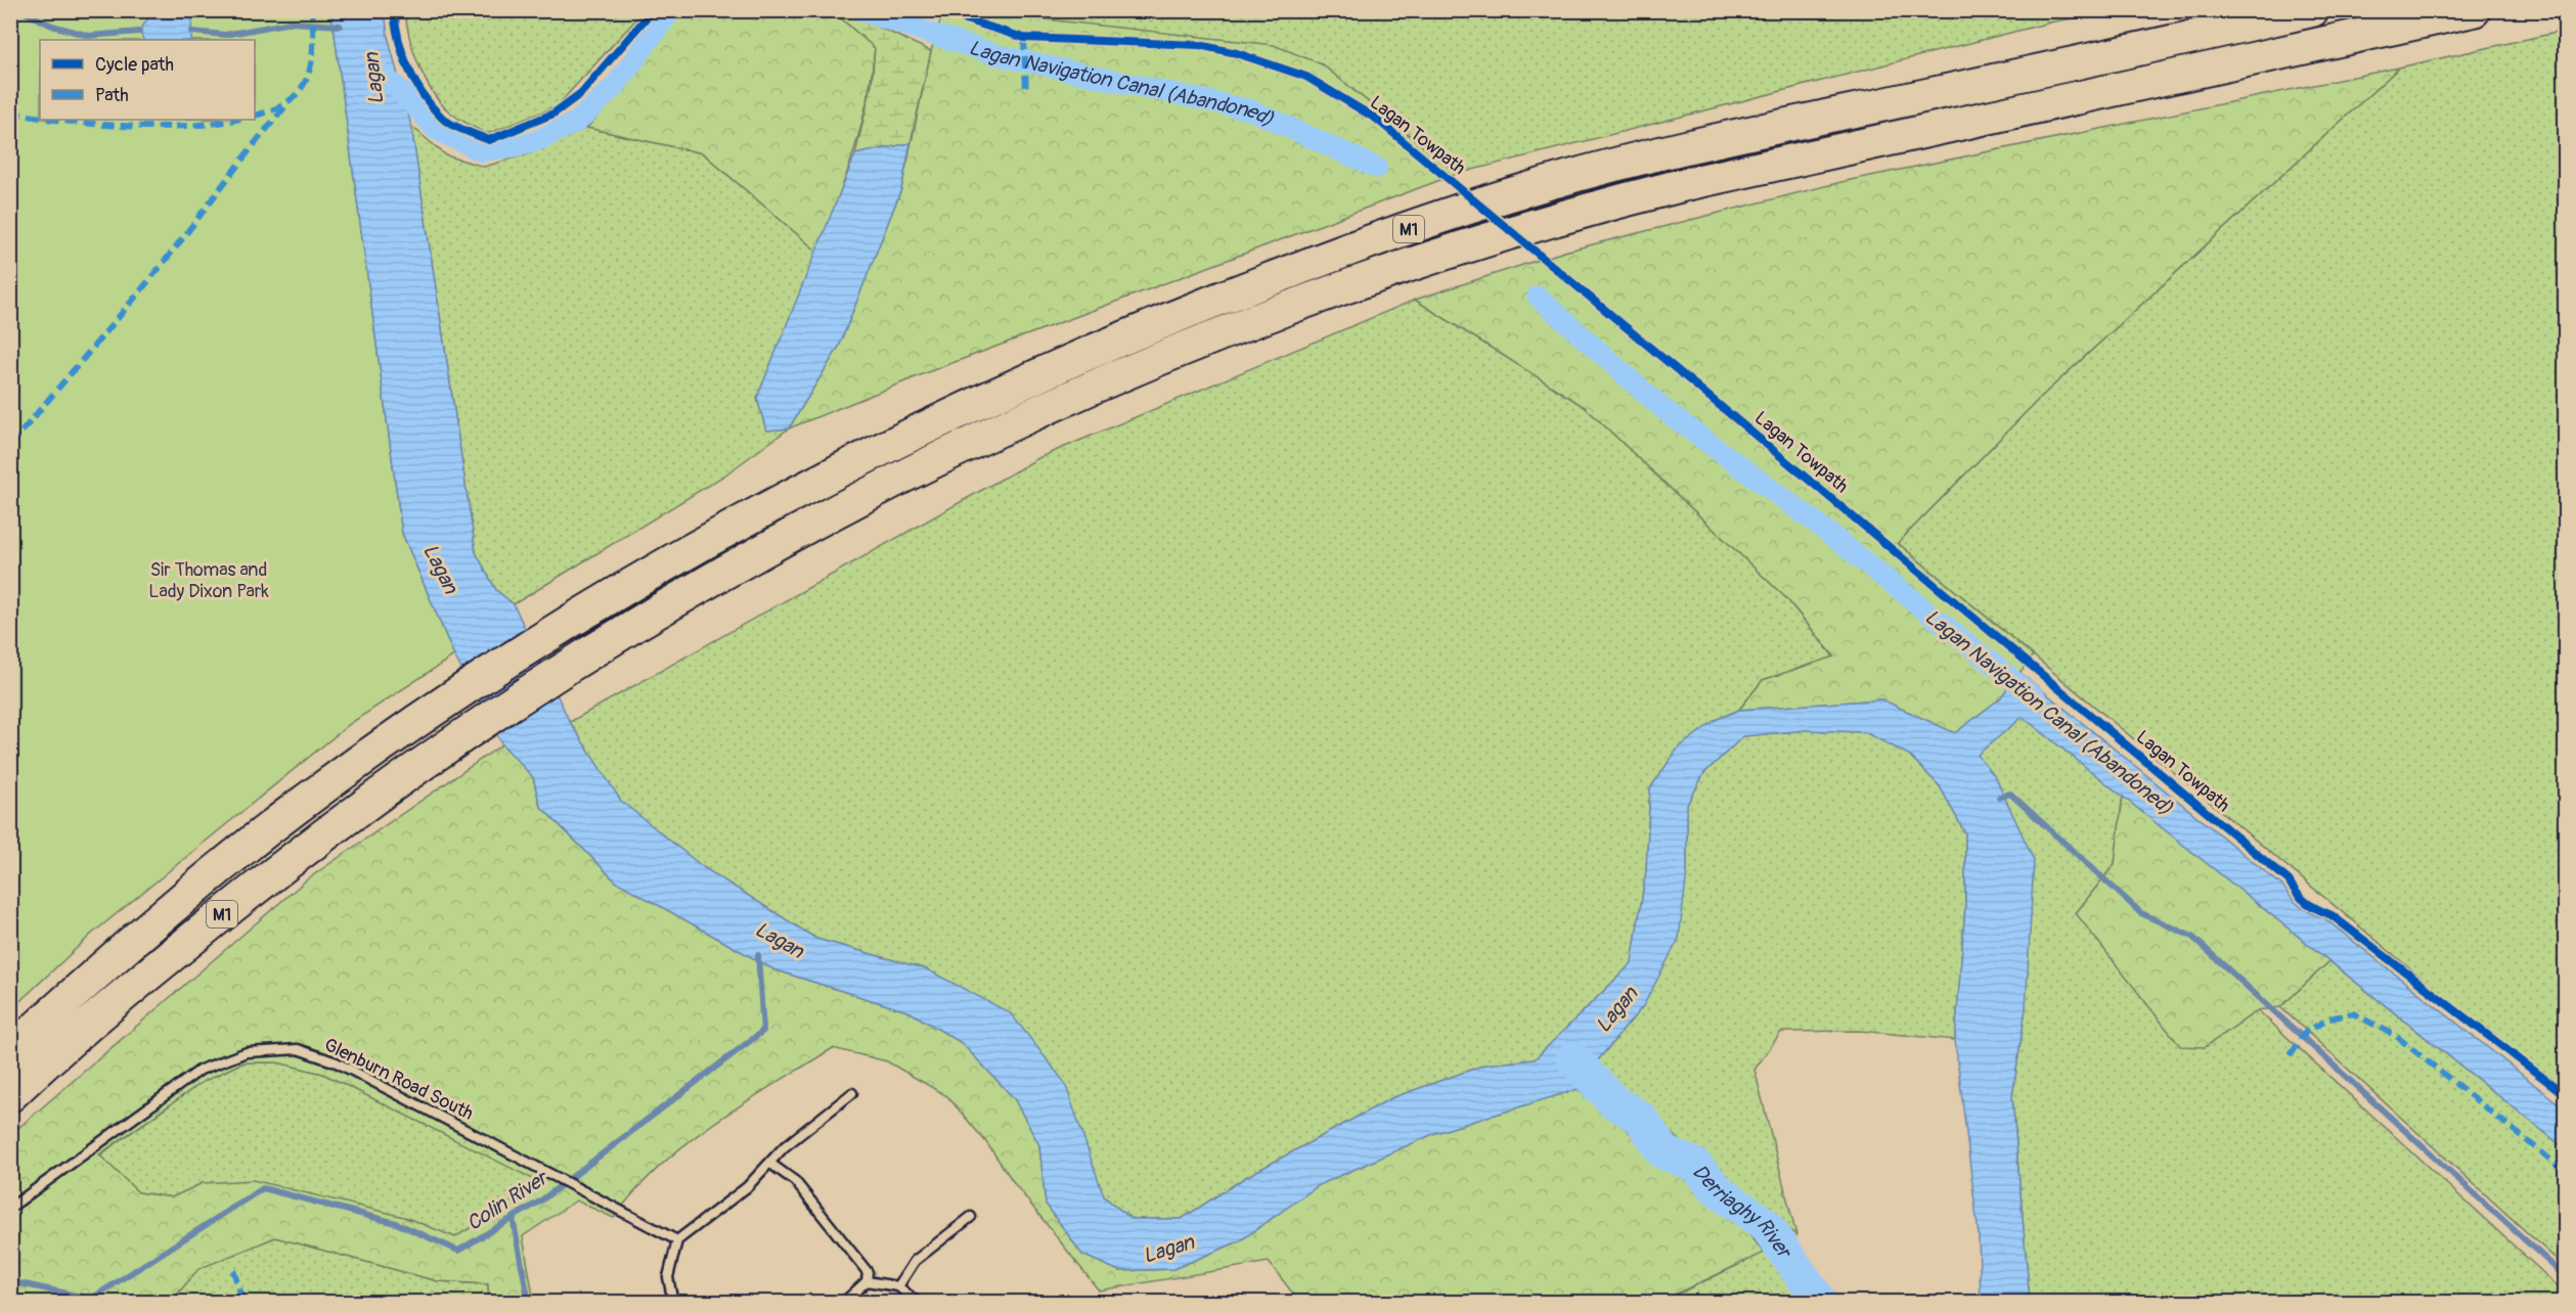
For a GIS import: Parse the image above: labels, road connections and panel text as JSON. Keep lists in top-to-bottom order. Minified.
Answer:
{"streets":{"highway":["M1"],"lane":["Glenburn Road South"],"cycle path":["Lagan Towpath"]},"water":["Lagan","Lagan Navigation Canal (Abandoned)","Colin River","Derriaghy River"],"parks":["Sir Thomas and Lady Dixon Park"],"legend":["Cycle path","Path"]}
